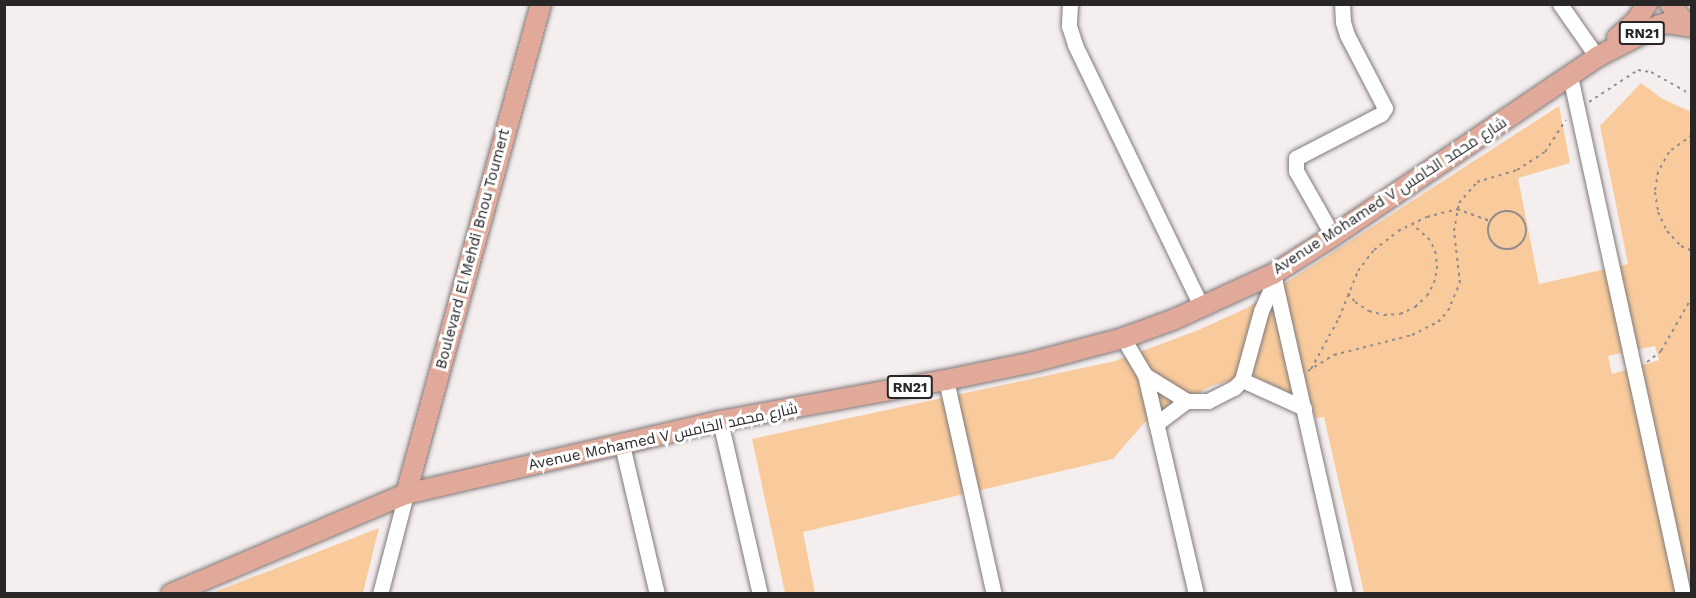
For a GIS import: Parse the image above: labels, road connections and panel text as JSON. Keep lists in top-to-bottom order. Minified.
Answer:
{"streets":{"main road":["RN21","Avenue Mohamed V شارع محمد الخامس","Boulevard El Mehdi Bnou Toumert"]},"crossings":[["RN21","Avenue Mohamed V شارع محمد الخامس"],["Avenue Mohamed V شارع محمد الخامس","Boulevard El Mehdi Bnou Toumert"]]}
